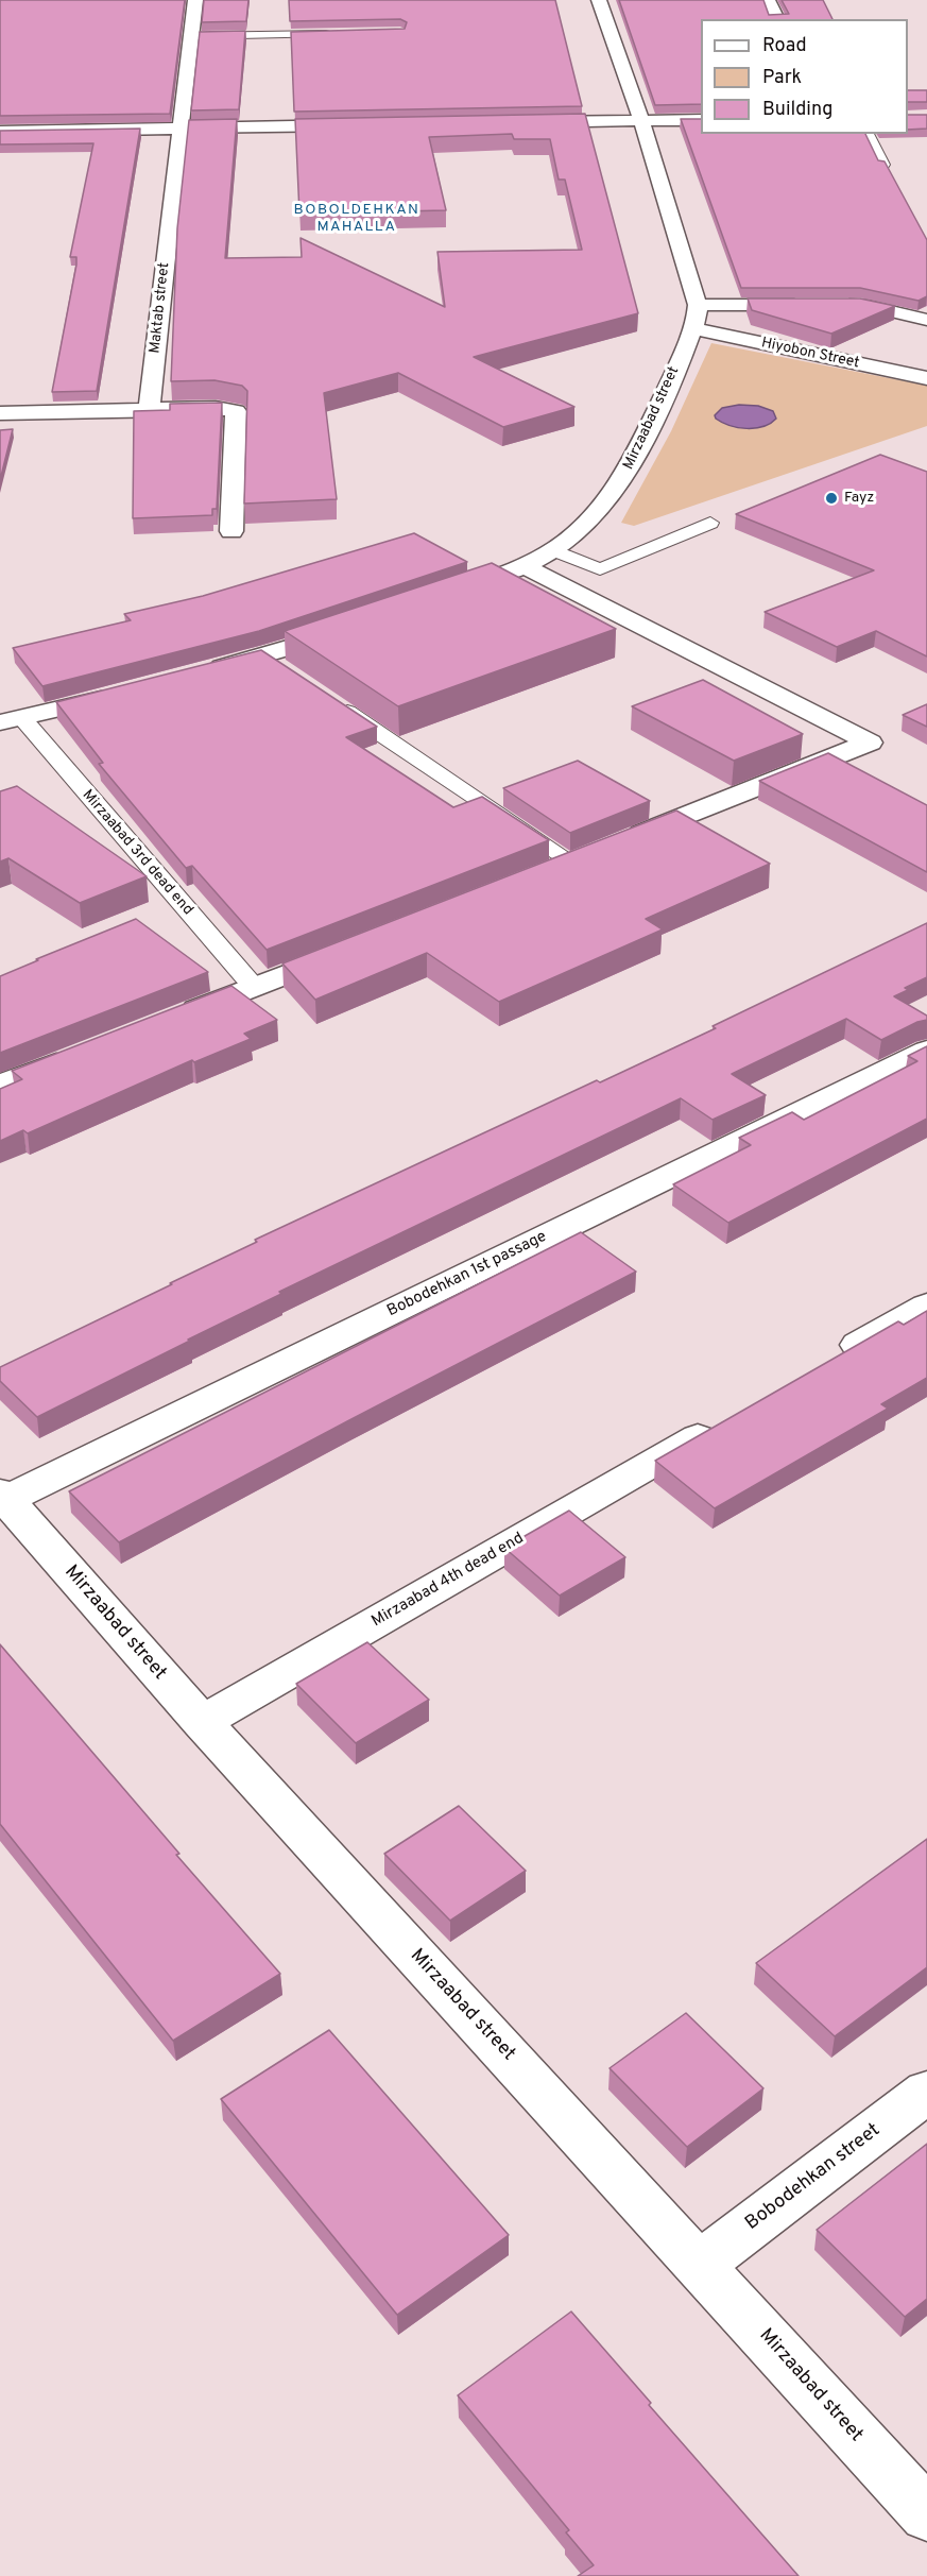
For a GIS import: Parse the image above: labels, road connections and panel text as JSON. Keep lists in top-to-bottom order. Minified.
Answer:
{"streets":{"street":["Maktab street","Hiyobon Street","Mirzaаbаd street","Bobodehkan 1st passage","Mirzaabad 4th dead end","Mirzaabad street","Bobodehkan street"],"lane":["Mirzaаbаd 3rd dead end"]},"crossings":[["Hiyobon Street","Mirzaаbаd street"],["Bobodehkan 1st passage","Mirzaabad street"],["Mirzaabad 4th dead end","Mirzaabad street"],["Mirzaabad street","Bobodehkan street"]],"districts":["BOBOLDEHKAN MAHALLA"],"places":["Fayz"],"legend":["Road","Park","Building"]}
